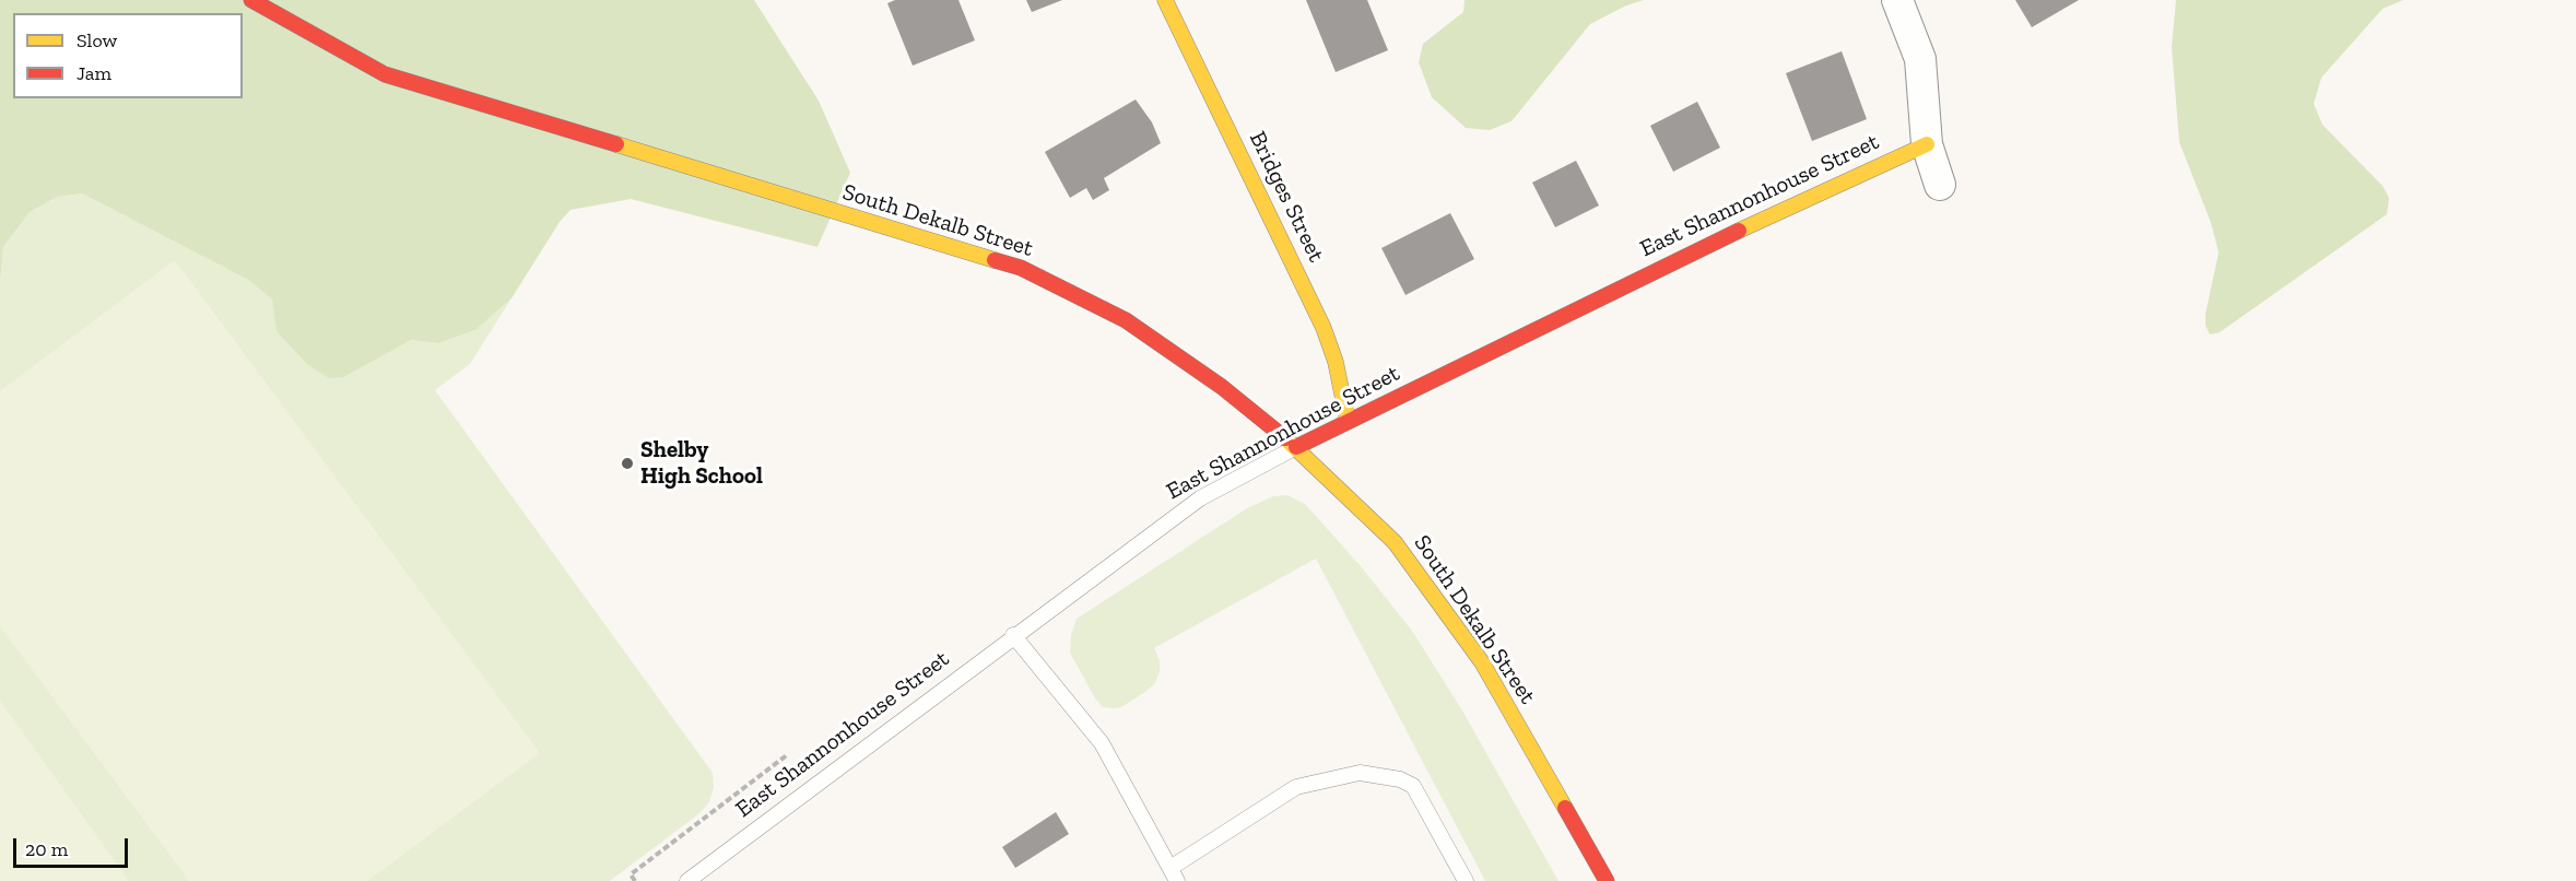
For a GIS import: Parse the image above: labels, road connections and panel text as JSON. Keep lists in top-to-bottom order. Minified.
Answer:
{"streets":{"main road":["East Shannonhouse Street","Bridges Street","South Dekalb Street"]},"crossings":[["East Shannonhouse Street","Bridges Street"],["East Shannonhouse Street","South Dekalb Street"]],"places":["Shelby High School"],"legend":["Slow","Jam"],"scale_bar":"20 m"}
